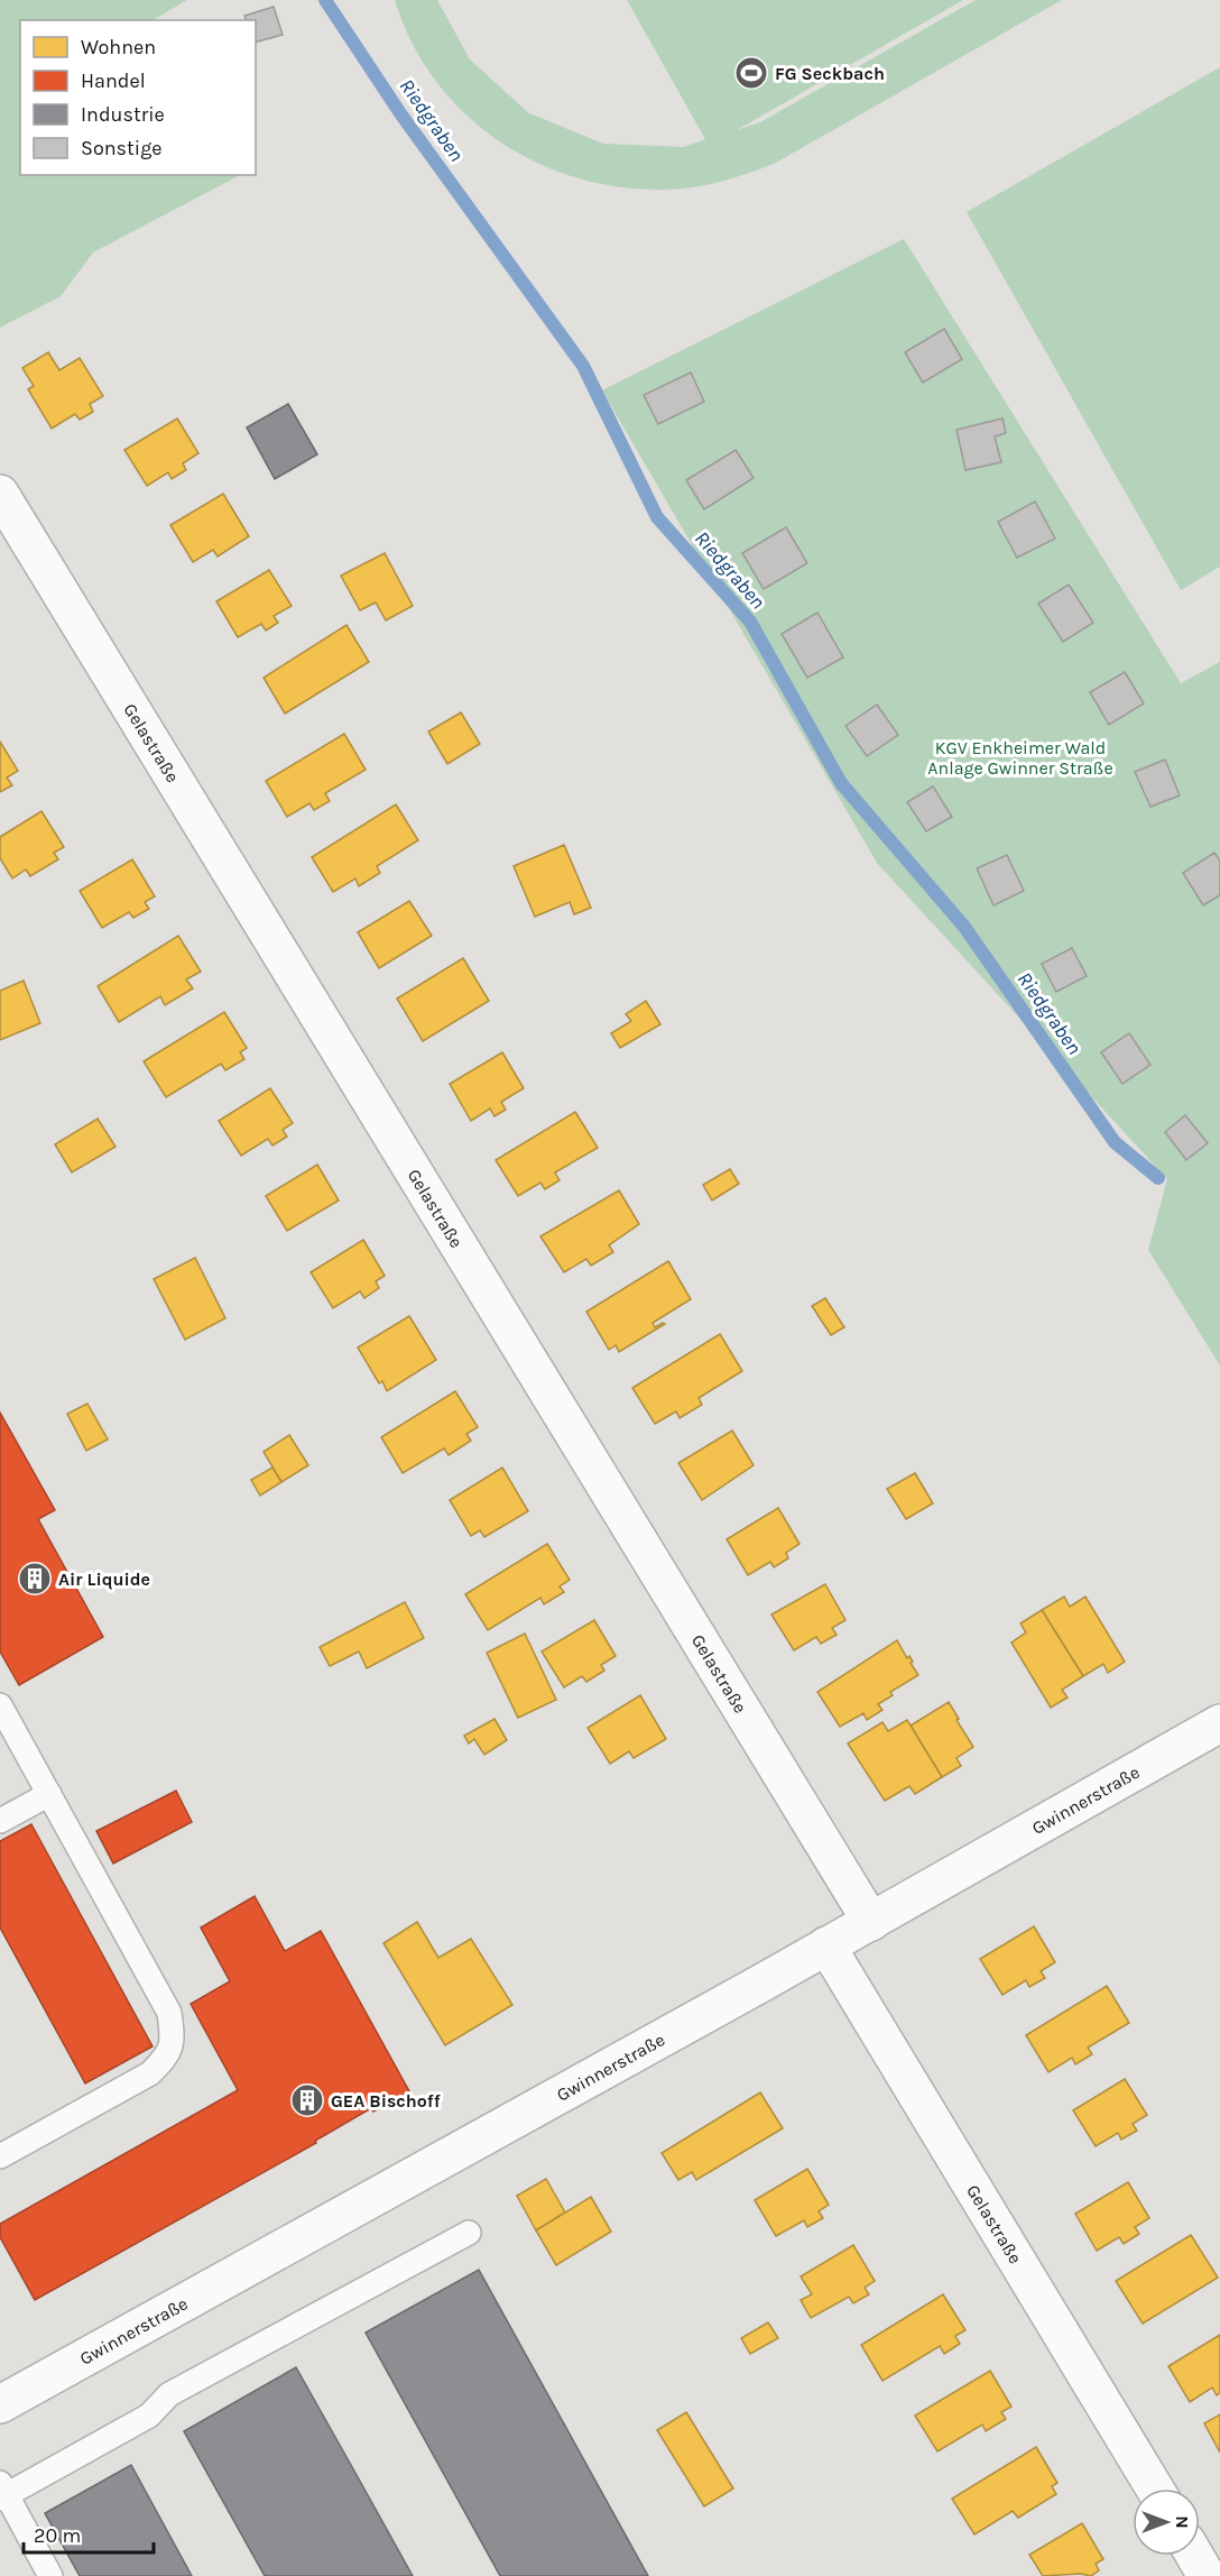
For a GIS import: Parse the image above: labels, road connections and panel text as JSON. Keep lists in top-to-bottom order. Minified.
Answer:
{"streets":{"street":["Gelastraße","Gwinnerstraße"]},"crossings":[["Gelastraße","Gwinnerstraße"]],"water":["Riedgraben"],"parks":["KGV Enkheimer Wald Anlage Gwinner Straße"],"places":{"sports":["FG Seckbach"],"building":["Air Liquide","GEA Bischoff"]},"legend":["Wohnen","Handel","Industrie","Sonstige"],"scale_bar":"20 m","north":"right"}
